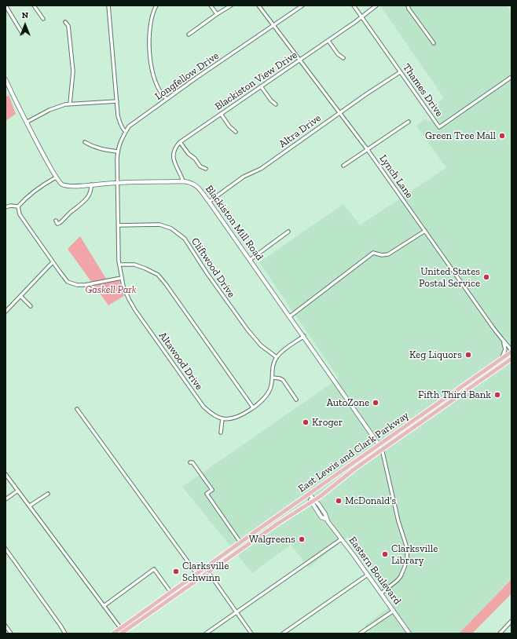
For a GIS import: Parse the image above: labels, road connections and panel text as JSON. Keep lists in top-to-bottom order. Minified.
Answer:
{"streets":{"main road":["Blackiston Mill Road","East Lewis and Clark Parkway","Eastern Boulevard"],"street":["Longfellow Drive","Blackiston View Drive","Thames Drive","Altra Drive","Lynch Lane","Cliftwood Drive","Altawood Drive"]},"crossings":[["Longfellow Drive","Lynch Lane"],["Longfellow Drive","Blackiston Mill Road"],["Longfellow Drive","Altawood Drive"],["Blackiston View Drive","Thames Drive"],["Blackiston View Drive","Lynch Lane"],["Blackiston View Drive","Blackiston Mill Road"],["Thames Drive","Altra Drive"],["Altra Drive","Lynch Lane"],["Altra Drive","Blackiston Mill Road"],["Lynch Lane","East Lewis and Clark Parkway"],["Blackiston Mill Road","Altawood Drive"],["Blackiston Mill Road","East Lewis and Clark Parkway"],["Cliftwood Drive","Altawood Drive"],["East Lewis and Clark Parkway","Eastern Boulevard"]],"parks":["Gaskell Park"],"places":["Green Tree Mall","United States Postal Service","Keg Liquors","Fifth Third Bank","AutoZone","Kroger","McDonald's","Walgreens","Clarksville Library","Clarksville Schwinn"],"north":"top"}
